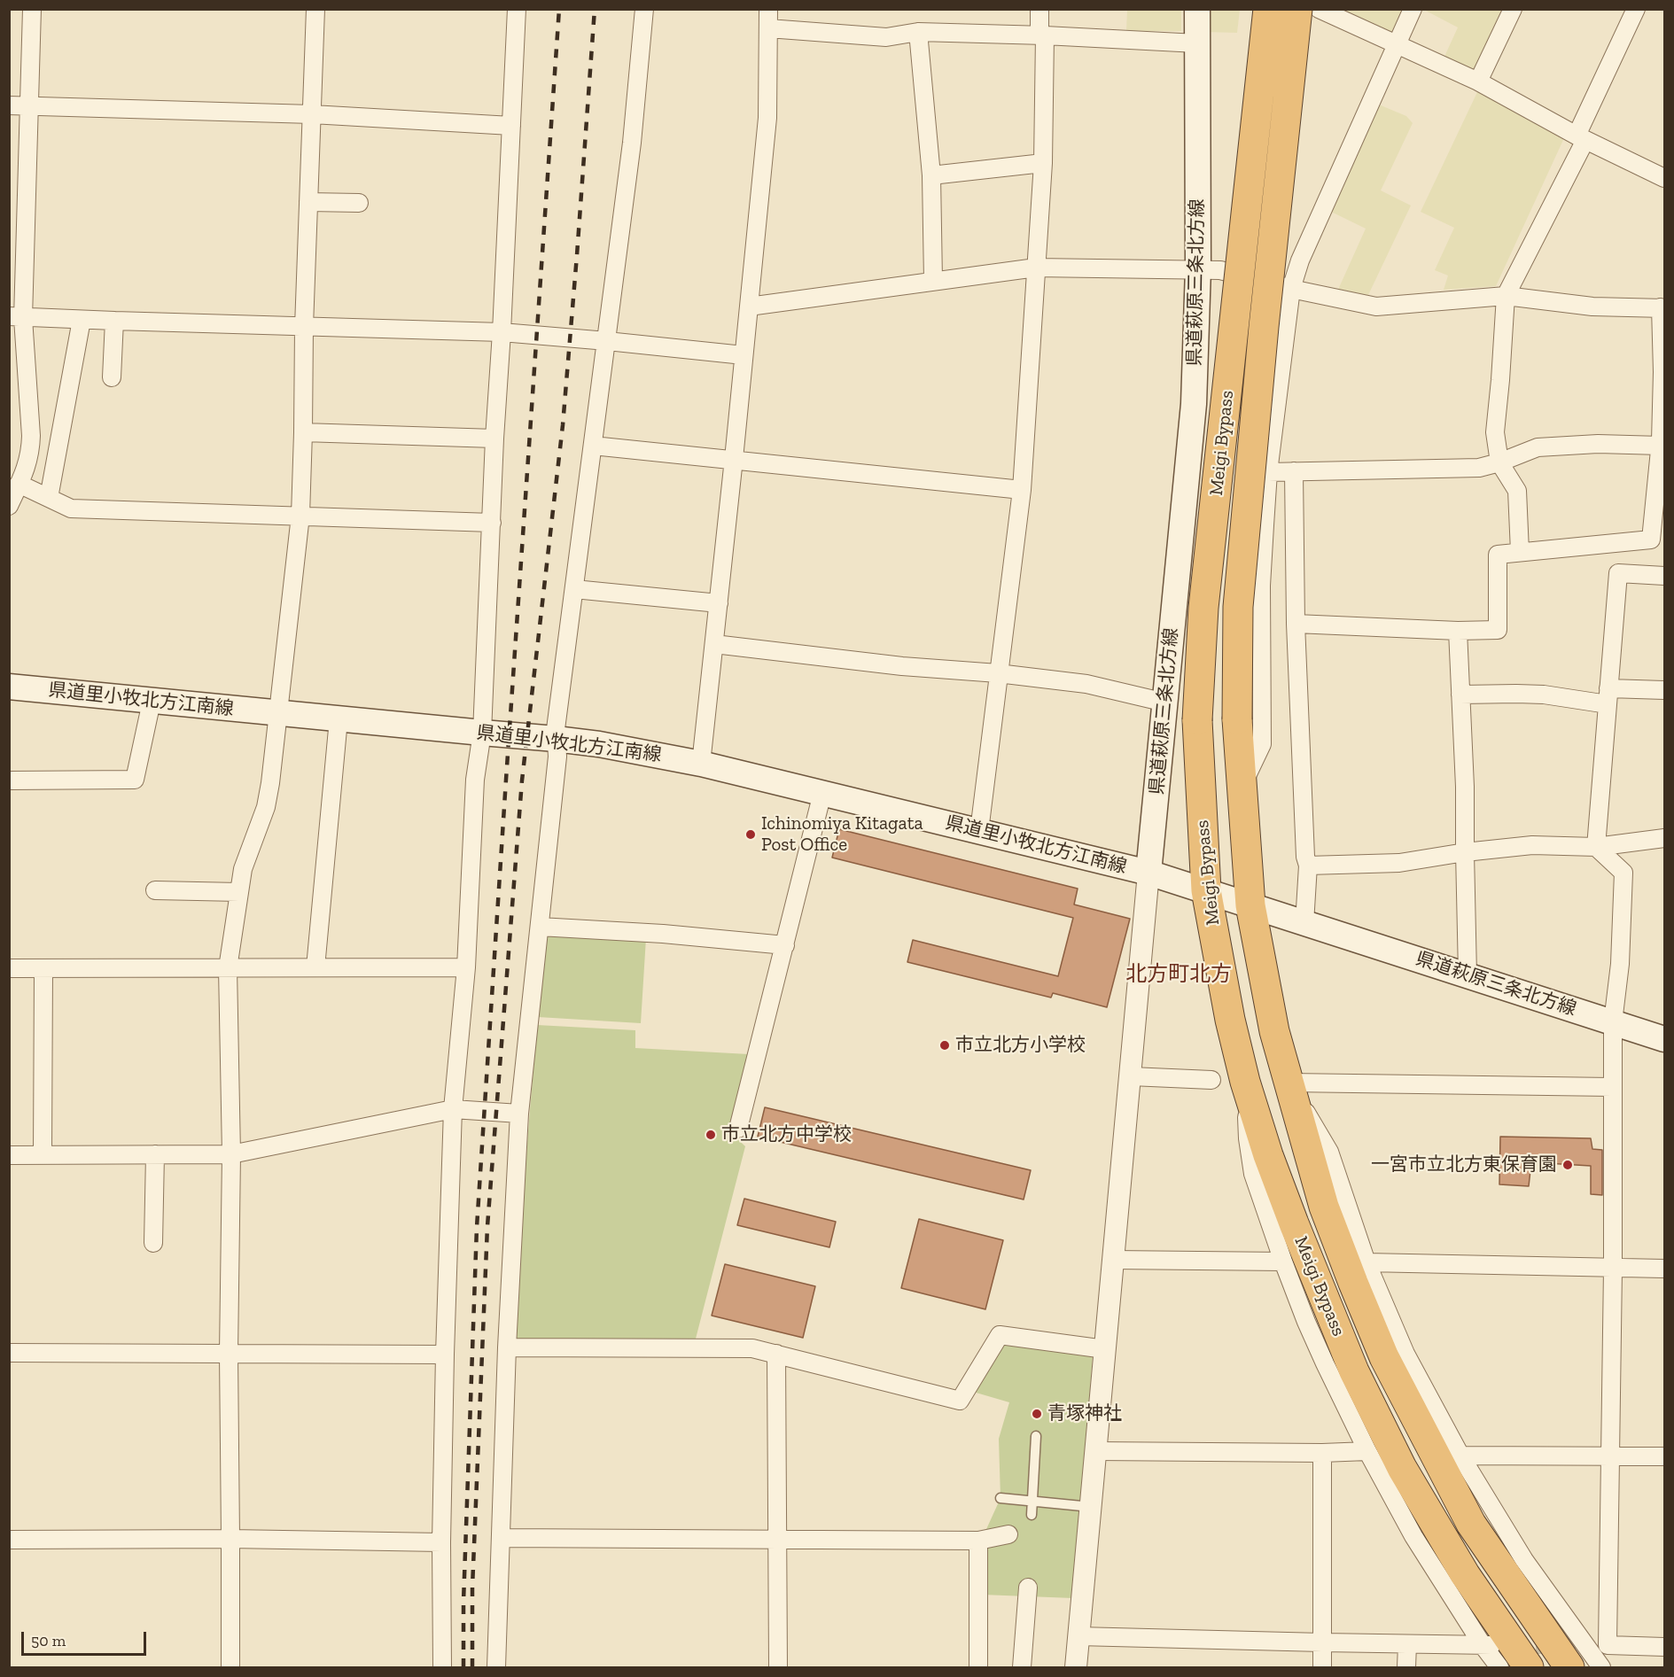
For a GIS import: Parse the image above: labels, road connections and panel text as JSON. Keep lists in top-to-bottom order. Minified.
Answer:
{"streets":{"highway":["Meigi Bypass"],"main road":["県道萩原三条北方線","県道里小牧北方江南線"]},"crossings":[["県道萩原三条北方線","Meigi Bypass"],["県道萩原三条北方線","県道里小牧北方江南線"]],"districts":["北方町北方"],"places":["Ichinomiya Kitagata Post Office","市立北方小学校","市立北方中学校","一宮市立北方東保育園","青塚神社"],"scale_bar":"50 m"}
